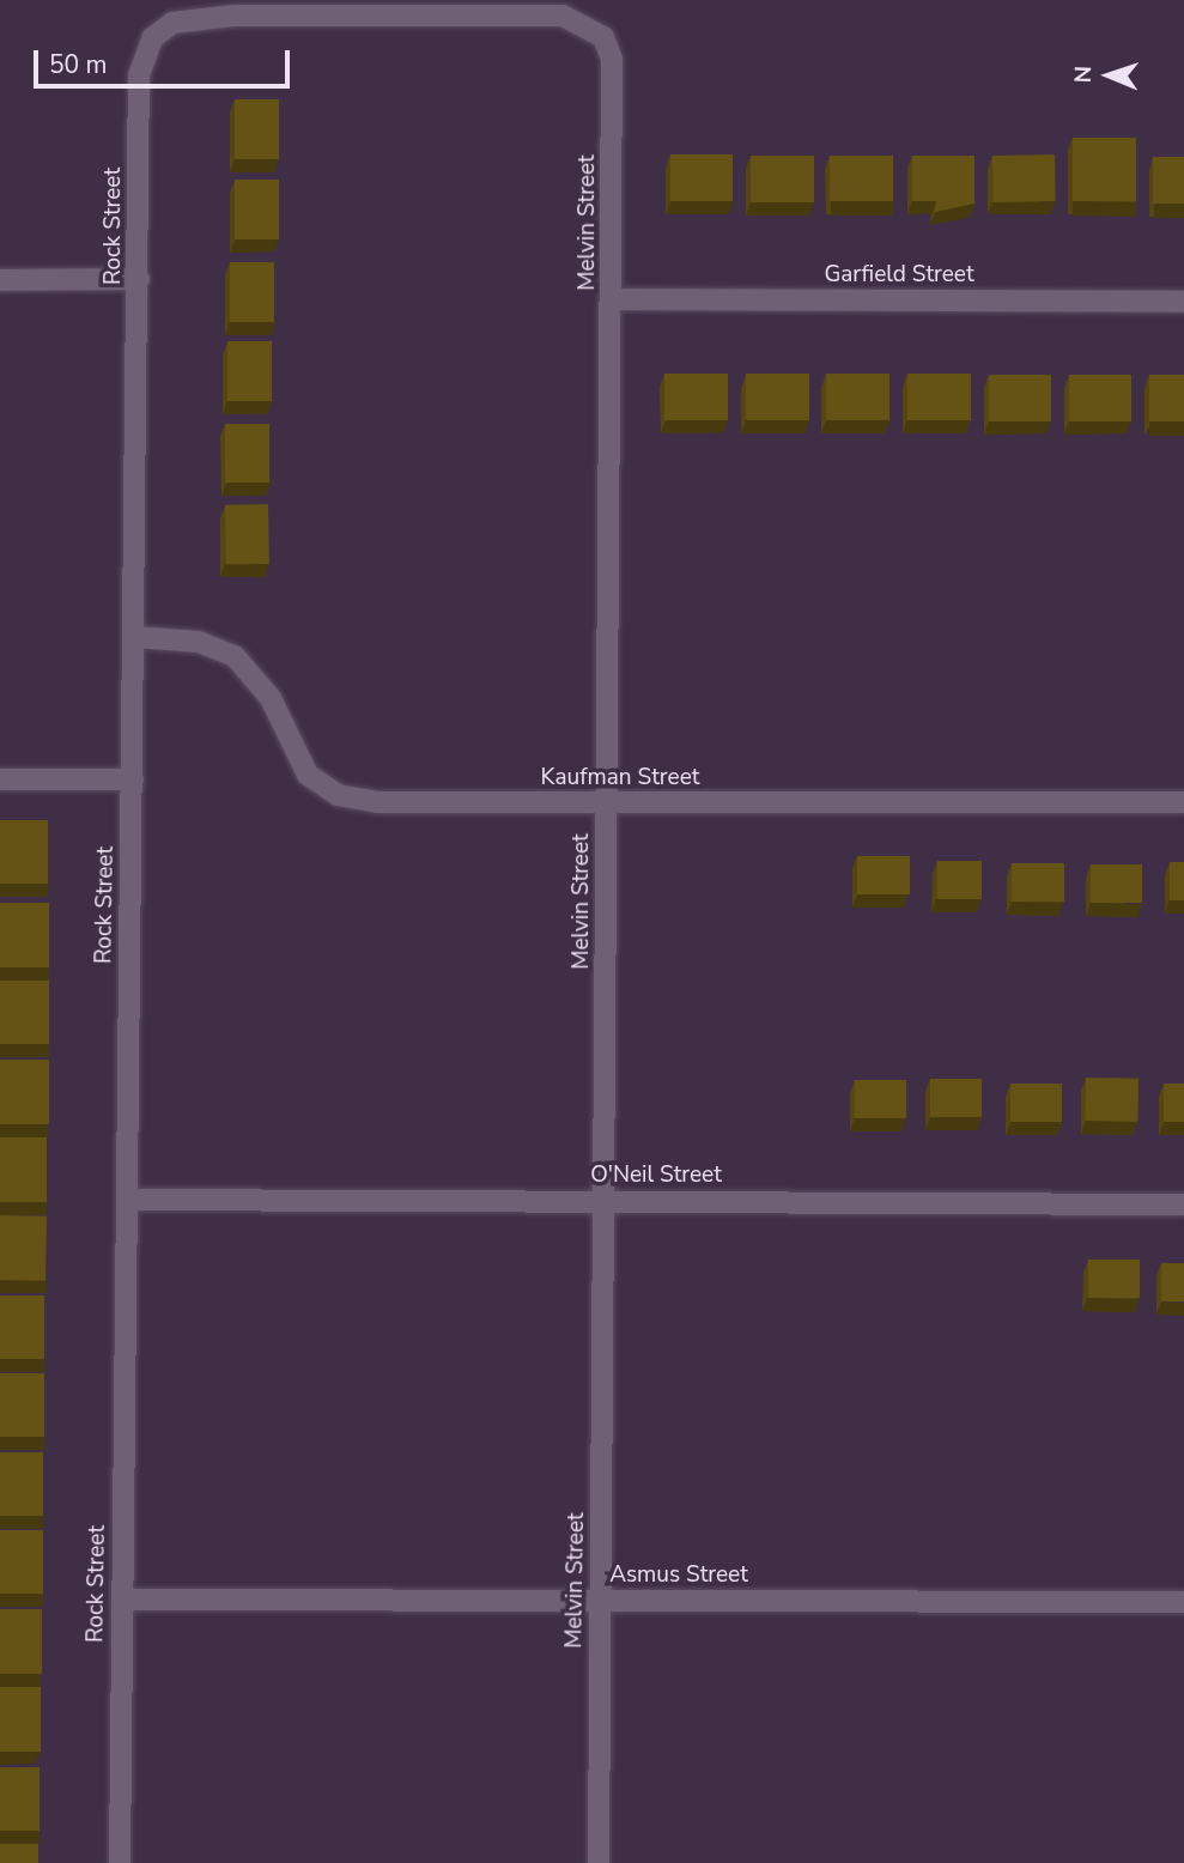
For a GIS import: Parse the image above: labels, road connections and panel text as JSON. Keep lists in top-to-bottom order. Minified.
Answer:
{"streets":{"street":["Melvin Street","Rock Street","Garfield Street","Kaufman Street","O'Neil Street","Asmus Street"]},"crossings":[["Melvin Street","Rock Street"],["Melvin Street","Garfield Street"],["Melvin Street","Kaufman Street"],["Melvin Street","O'Neil Street"],["Melvin Street","Asmus Street"],["Rock Street","Kaufman Street"],["Rock Street","O'Neil Street"],["Rock Street","Asmus Street"]],"scale_bar":"50 m","north":"left"}
